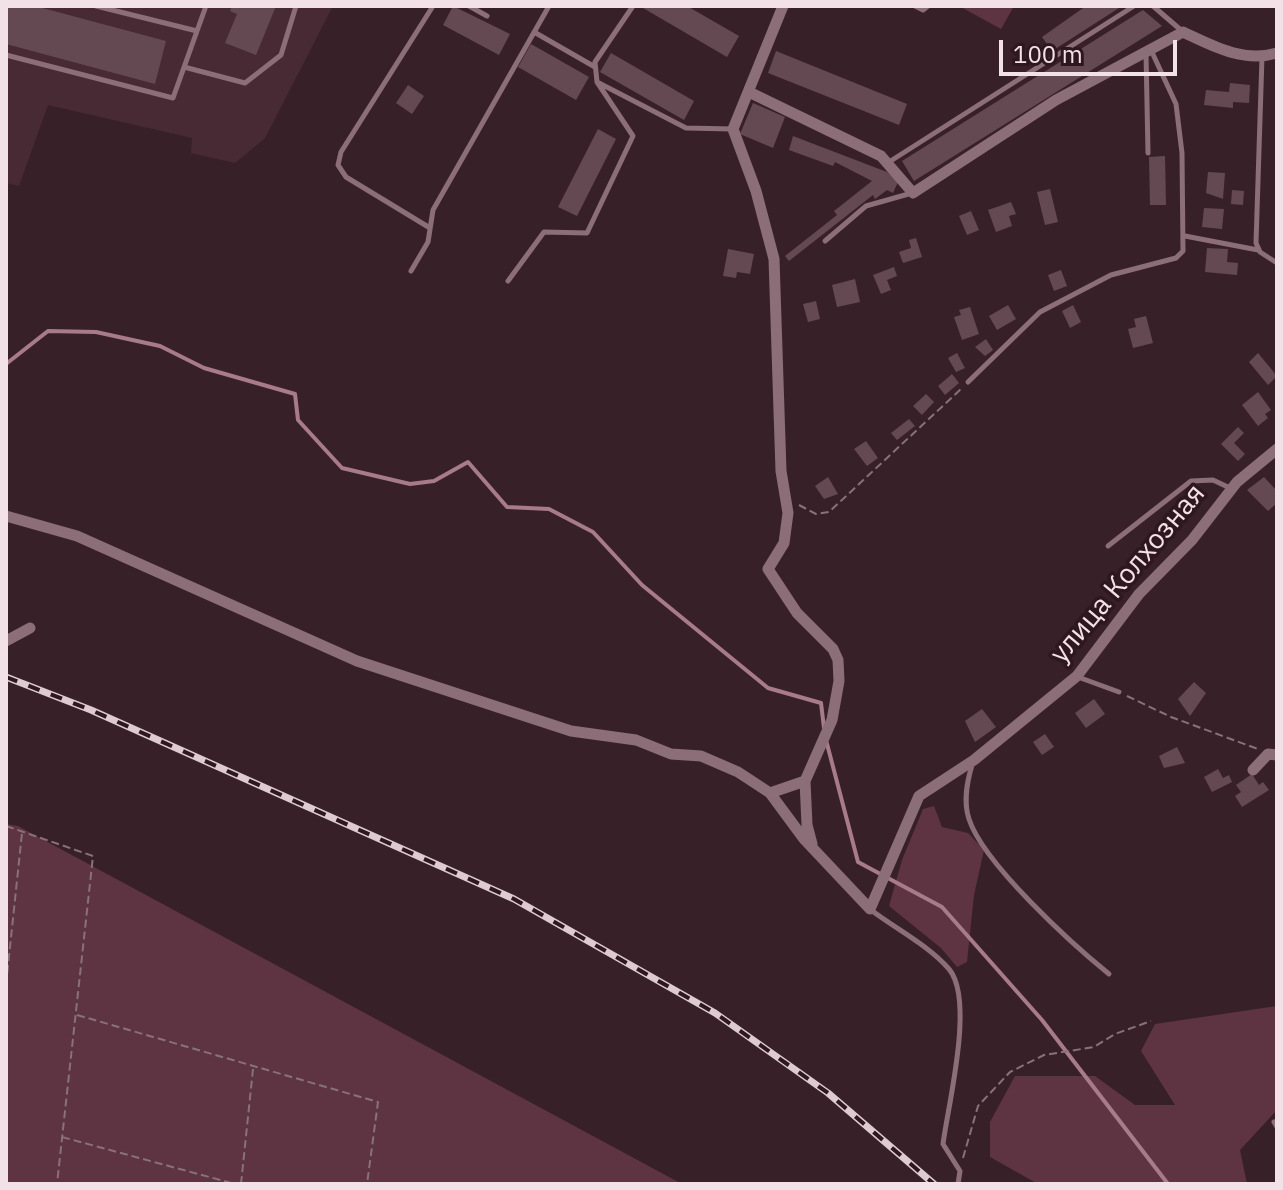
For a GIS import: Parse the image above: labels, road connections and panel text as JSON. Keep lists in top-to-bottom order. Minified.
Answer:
{"streets":{"street":["улица Колхозная"]},"scale_bar":"100 m"}
